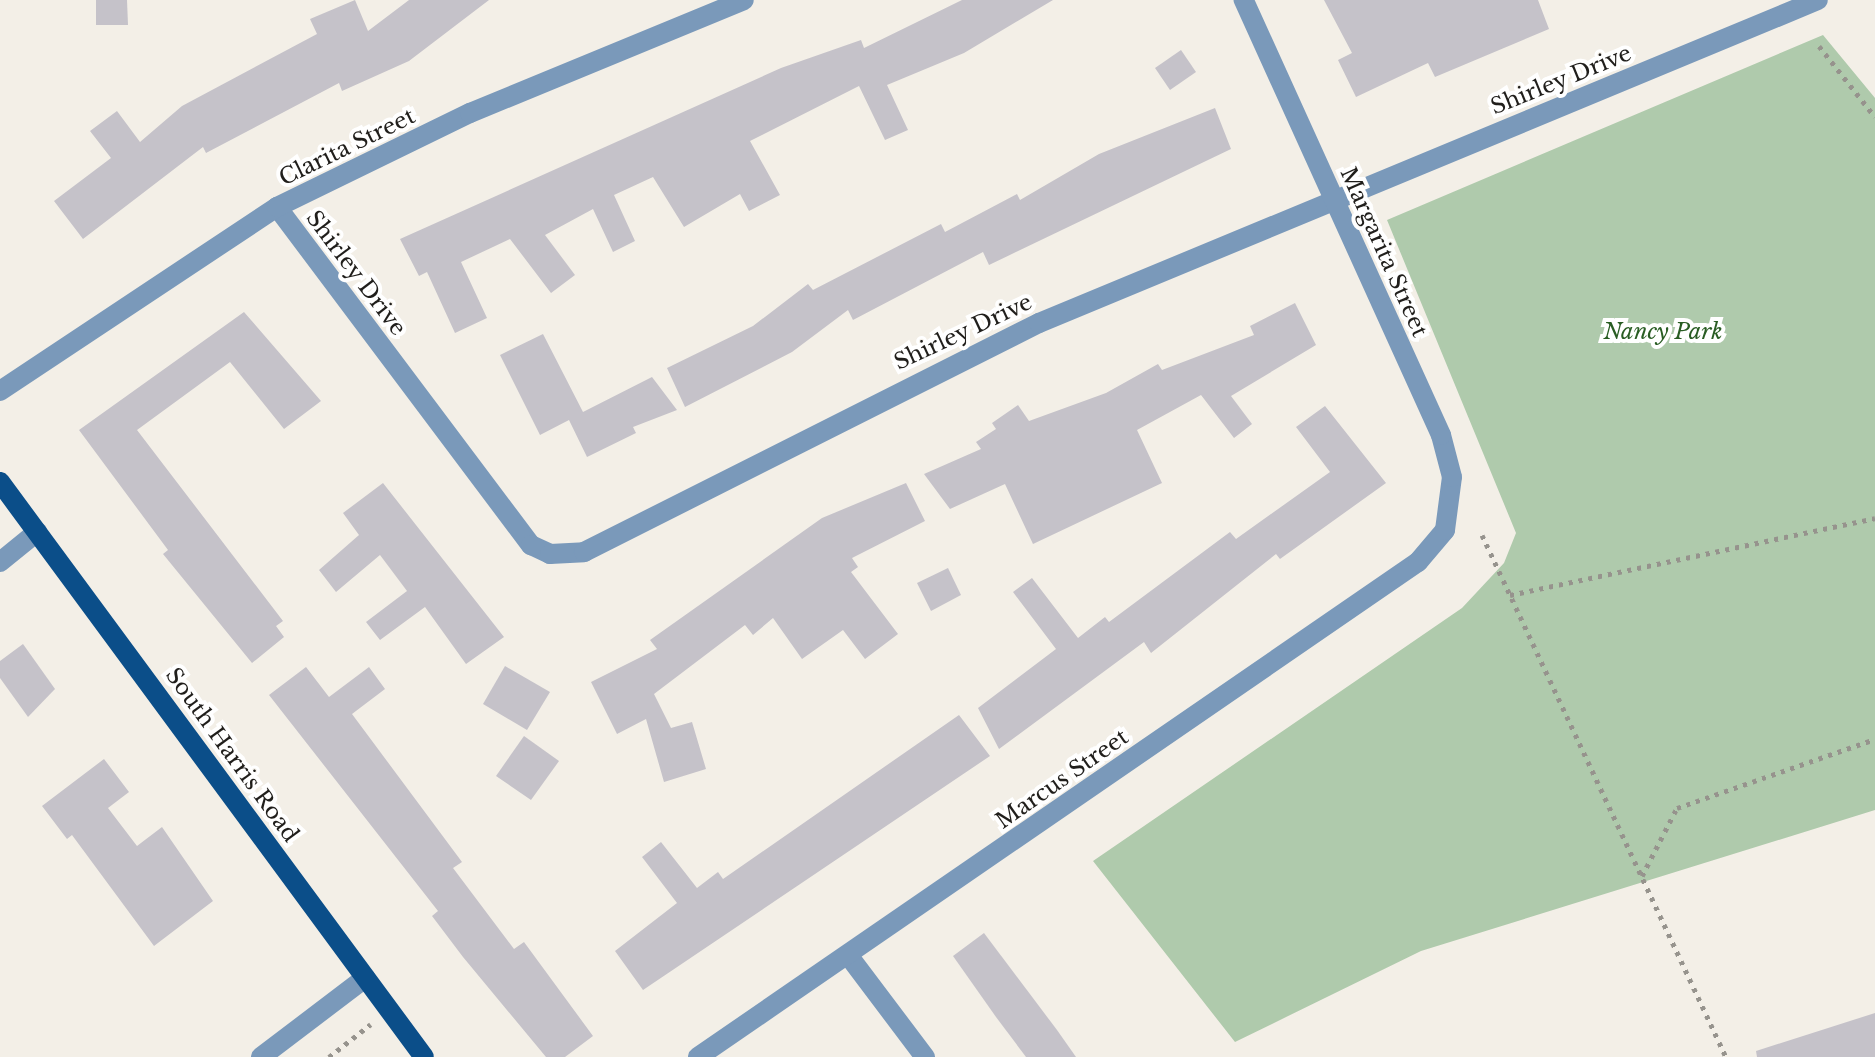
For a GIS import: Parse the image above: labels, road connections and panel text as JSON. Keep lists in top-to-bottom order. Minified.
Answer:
{"streets":{"main road":["South Harris Road"],"street":["Shirley Drive","Clarita Street","Margarita Street","Marcus Street"]},"crossings":[["Shirley Drive","Clarita Street"],["Shirley Drive","Margarita Street"],["Margarita Street","Marcus Street"]],"parks":["Nancy Park"]}
